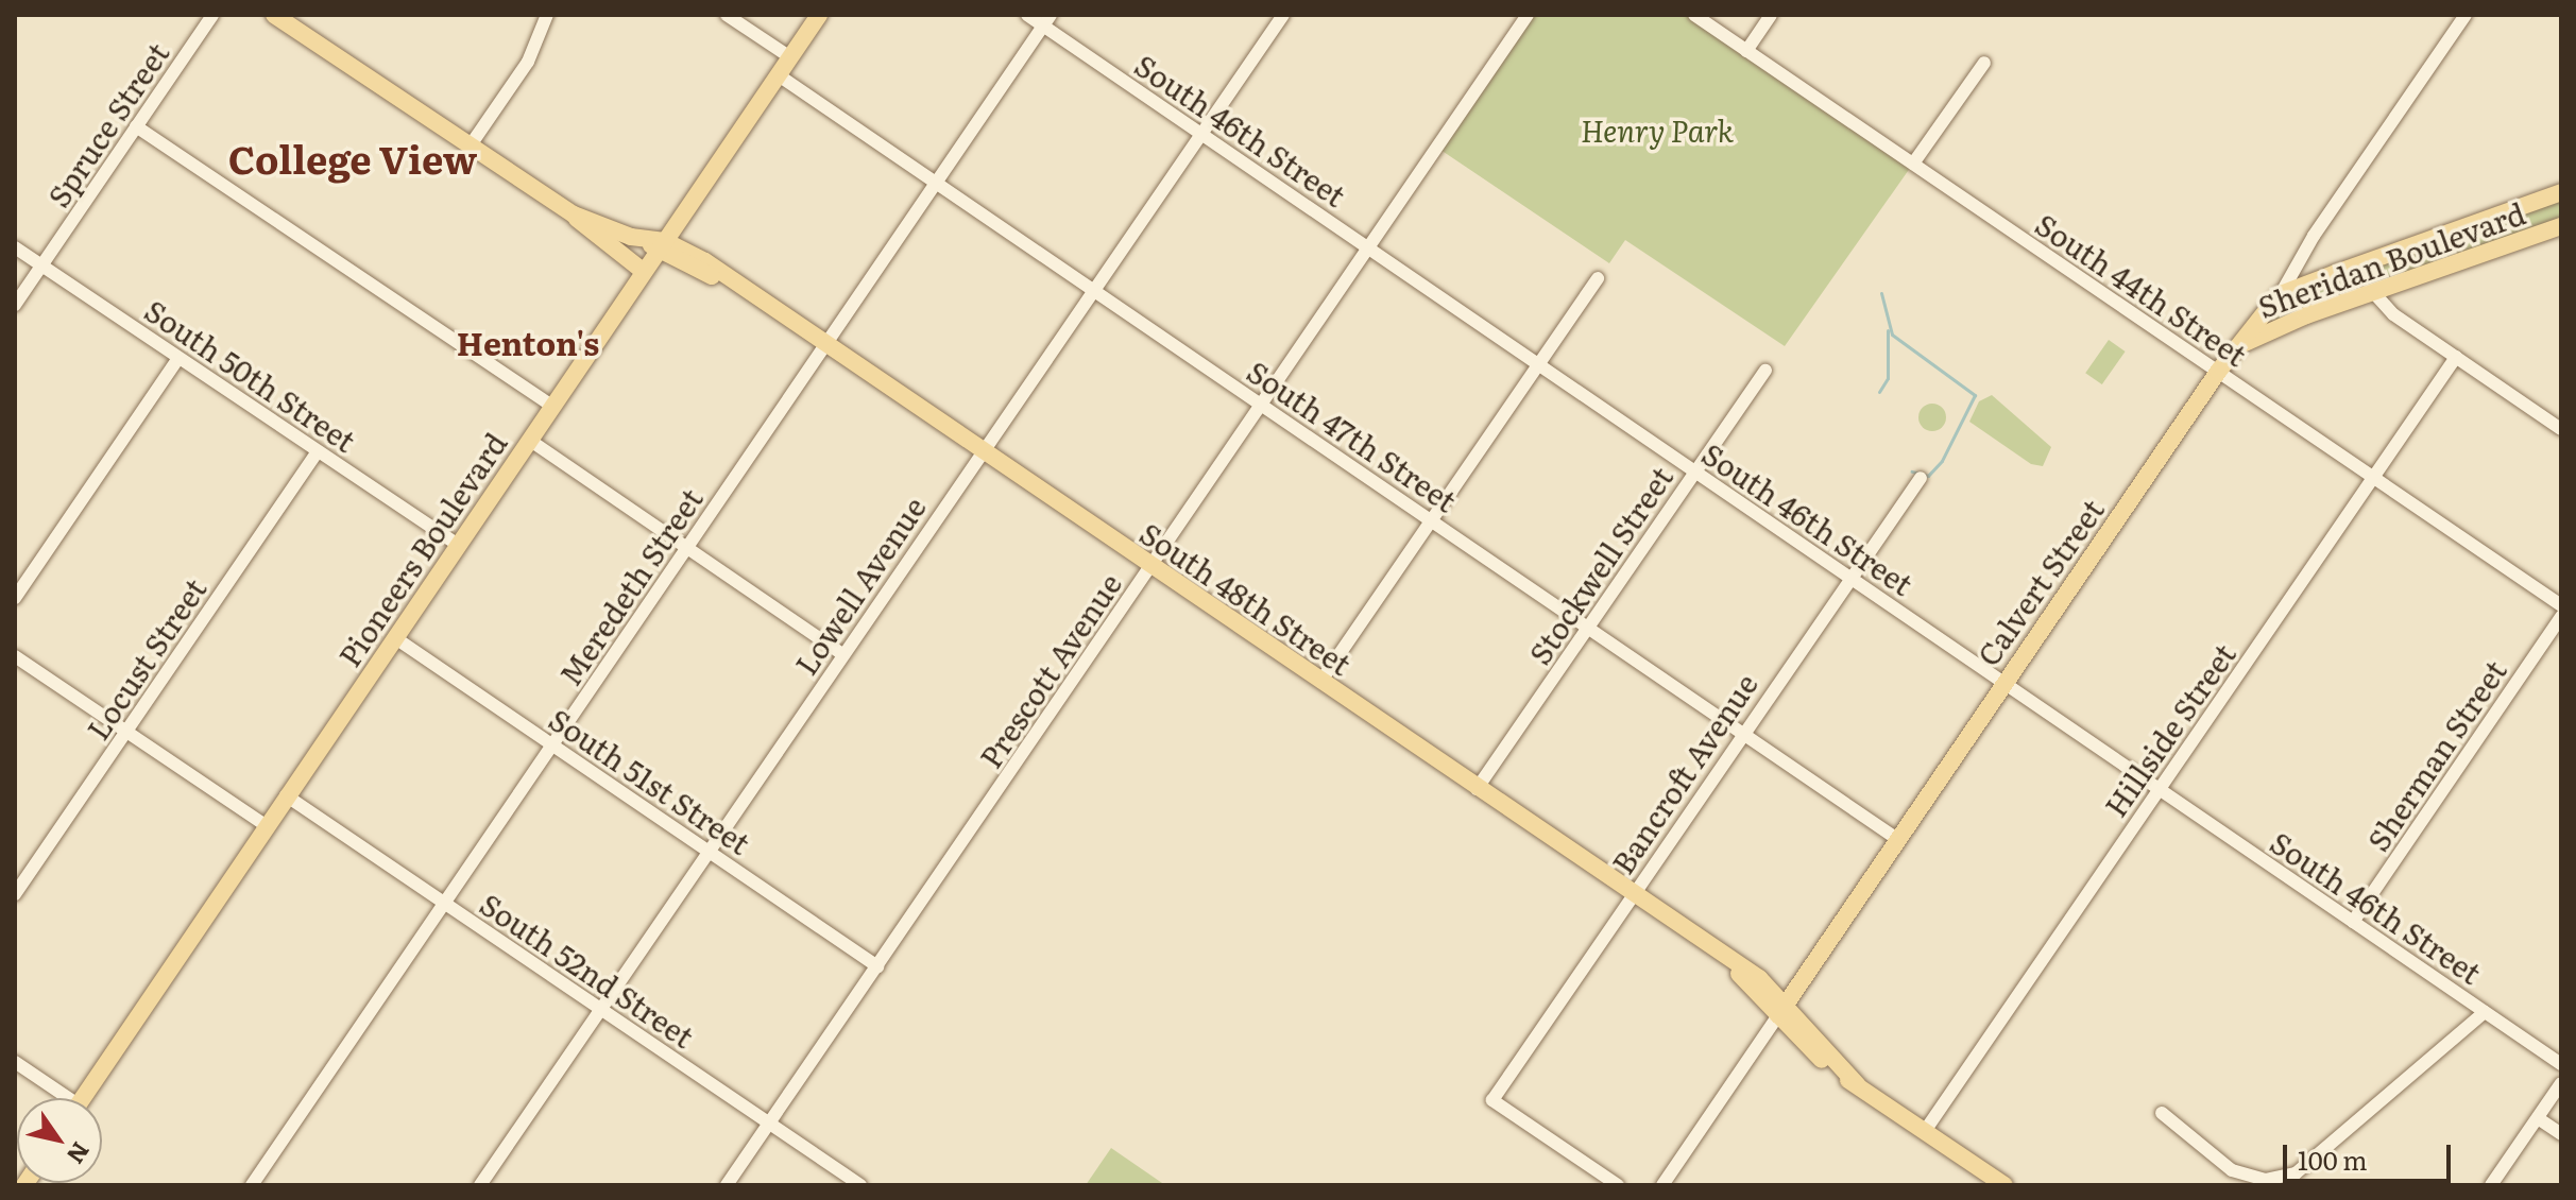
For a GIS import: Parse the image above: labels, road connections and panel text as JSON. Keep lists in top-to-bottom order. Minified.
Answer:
{"streets":{"main road":["Sheridan Boulevard","Pioneers Boulevard","Calvert Street","South 48th Street"],"street":["Spruce Street","South 46th Street","South 44th Street","South 50th Street","South 47th Street","Stockwell Street","Lowell Avenue","Meredeth Street","Locust Street","Prescott Avenue","Hillside Street","Sherman Street","Bancroft Avenue","South 51st Street","South 52nd Street"]},"crossings":[["Spruce Street","South 50th Street"],["South 46th Street","Stockwell Street"],["South 46th Street","Calvert Street"],["South 46th Street","Lowell Avenue"],["South 46th Street","Meredeth Street"],["South 46th Street","Prescott Avenue"],["South 46th Street","Hillside Street"],["South 46th Street","Sherman Street"],["South 46th Street","Bancroft Avenue"],["Sheridan Boulevard","Calvert Street"],["South 44th Street","Calvert Street"],["South 44th Street","Hillside Street"],["South 50th Street","Pioneers Boulevard"],["South 50th Street","Locust Street"],["South 47th Street","Pioneers Boulevard"],["South 47th Street","Stockwell Street"],["South 47th Street","Calvert Street"],["South 47th Street","Lowell Avenue"],["South 47th Street","Meredeth Street"],["South 47th Street","Prescott Avenue"],["South 47th Street","Bancroft Avenue"],["Pioneers Boulevard","South 48th Street"],["Pioneers Boulevard","South 51st Street"],["Pioneers Boulevard","South 52nd Street"],["Stockwell Street","South 48th Street"],["Calvert Street","South 48th Street"],["Lowell Avenue","South 48th Street"],["Lowell Avenue","South 51st Street"],["Lowell Avenue","South 52nd Street"],["Meredeth Street","South 48th Street"],["Meredeth Street","South 51st Street"],["Meredeth Street","South 52nd Street"],["South 48th Street","Prescott Avenue"],["South 48th Street","Hillside Street"],["South 48th Street","Bancroft Avenue"],["Prescott Avenue","South 51st Street"],["Prescott Avenue","South 52nd Street"]],"districts":["College View","Henton's"],"parks":["Henry Park"],"scale_bar":"100 m","north":"bottom right"}
